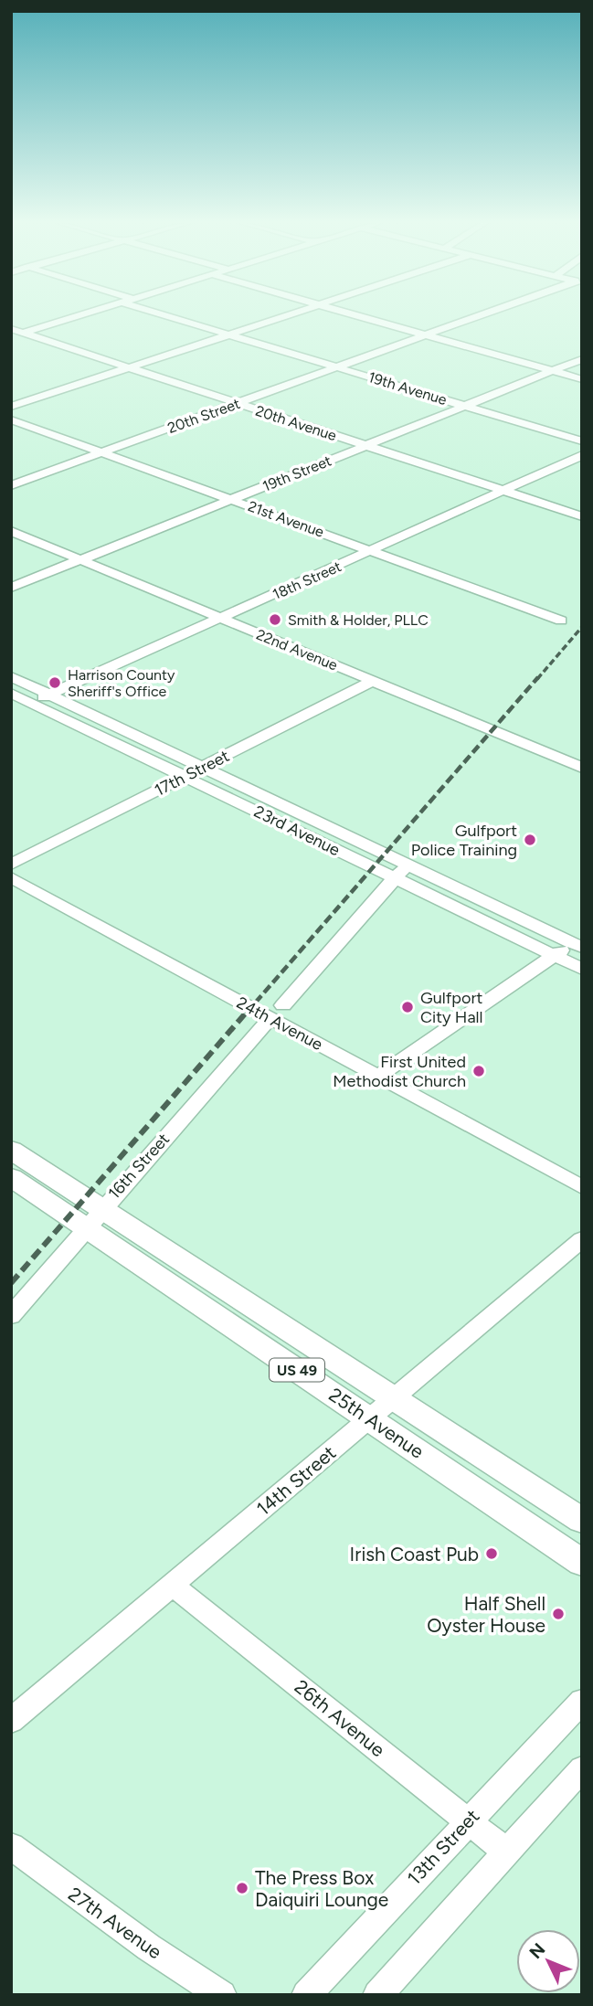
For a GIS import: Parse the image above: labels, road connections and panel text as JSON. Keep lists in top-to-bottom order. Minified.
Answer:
{"streets":{"main road":["US 49","25th Avenue"],"street":["19th Avenue","20th Street","20th Avenue","19th Street","21st Avenue","18th Street","22nd Avenue","17th Street","23rd Avenue","24th Avenue","16th Street","14th Street","26th Avenue","13th Street","27th Avenue"]},"crossings":[["19th Avenue","20th Street"],["19th Avenue","19th Street"],["20th Street","20th Avenue"],["20th Street","21st Avenue"],["20th Avenue","19th Street"],["20th Avenue","18th Street"],["19th Street","21st Avenue"],["19th Street","22nd Avenue"],["21st Avenue","18th Street"],["18th Street","22nd Avenue"],["18th Street","23rd Avenue"],["22nd Avenue","17th Street"],["17th Street","23rd Avenue"],["23rd Avenue","16th Street"],["24th Avenue","16th Street"],["16th Street","25th Avenue"],["25th Avenue","14th Street"],["14th Street","26th Avenue"],["26th Avenue","13th Street"]],"places":["Smith & Holder, PLLC","Harrison County Sheriff's Office","Gulfport Police Training","Gulfport City Hall","First United Methodist Church","Irish Coast Pub","Half Shell Oyster House","The Press Box Daiquiri Lounge"],"north":"top left"}
